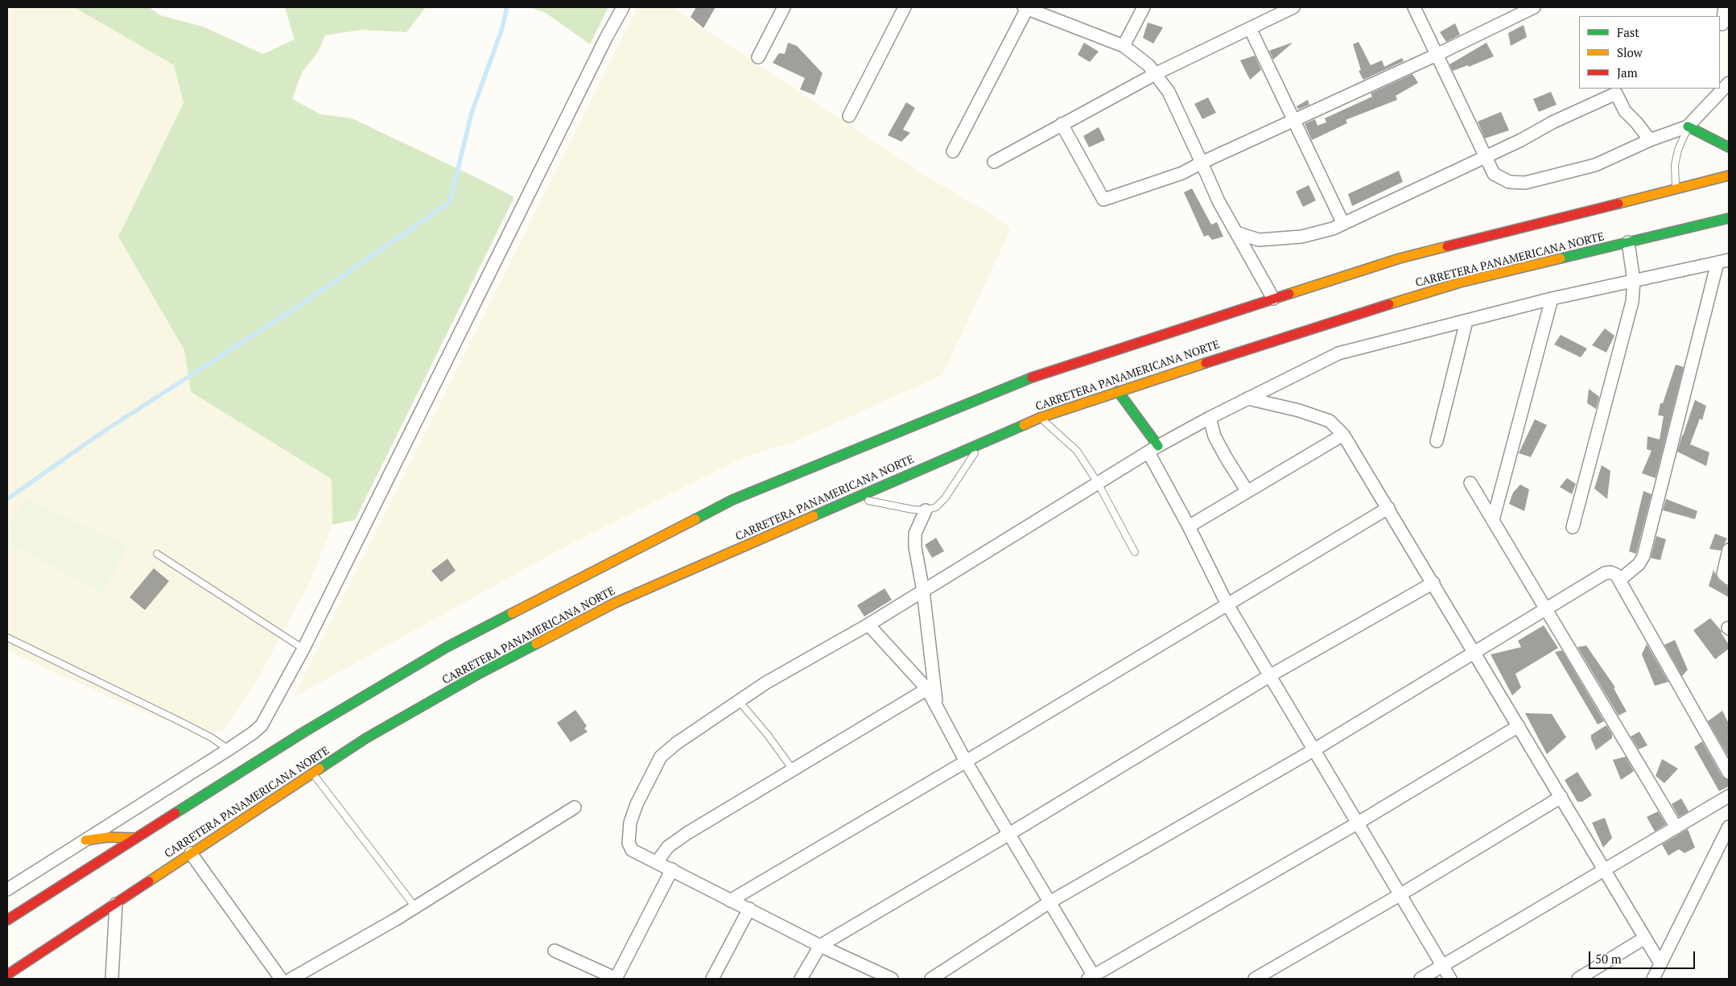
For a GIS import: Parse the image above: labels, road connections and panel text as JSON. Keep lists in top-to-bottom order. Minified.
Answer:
{"streets":{"highway":["CARRETERA PANAMERICANA NORTE"]},"legend":["Fast","Slow","Jam"],"scale_bar":"50 m"}
